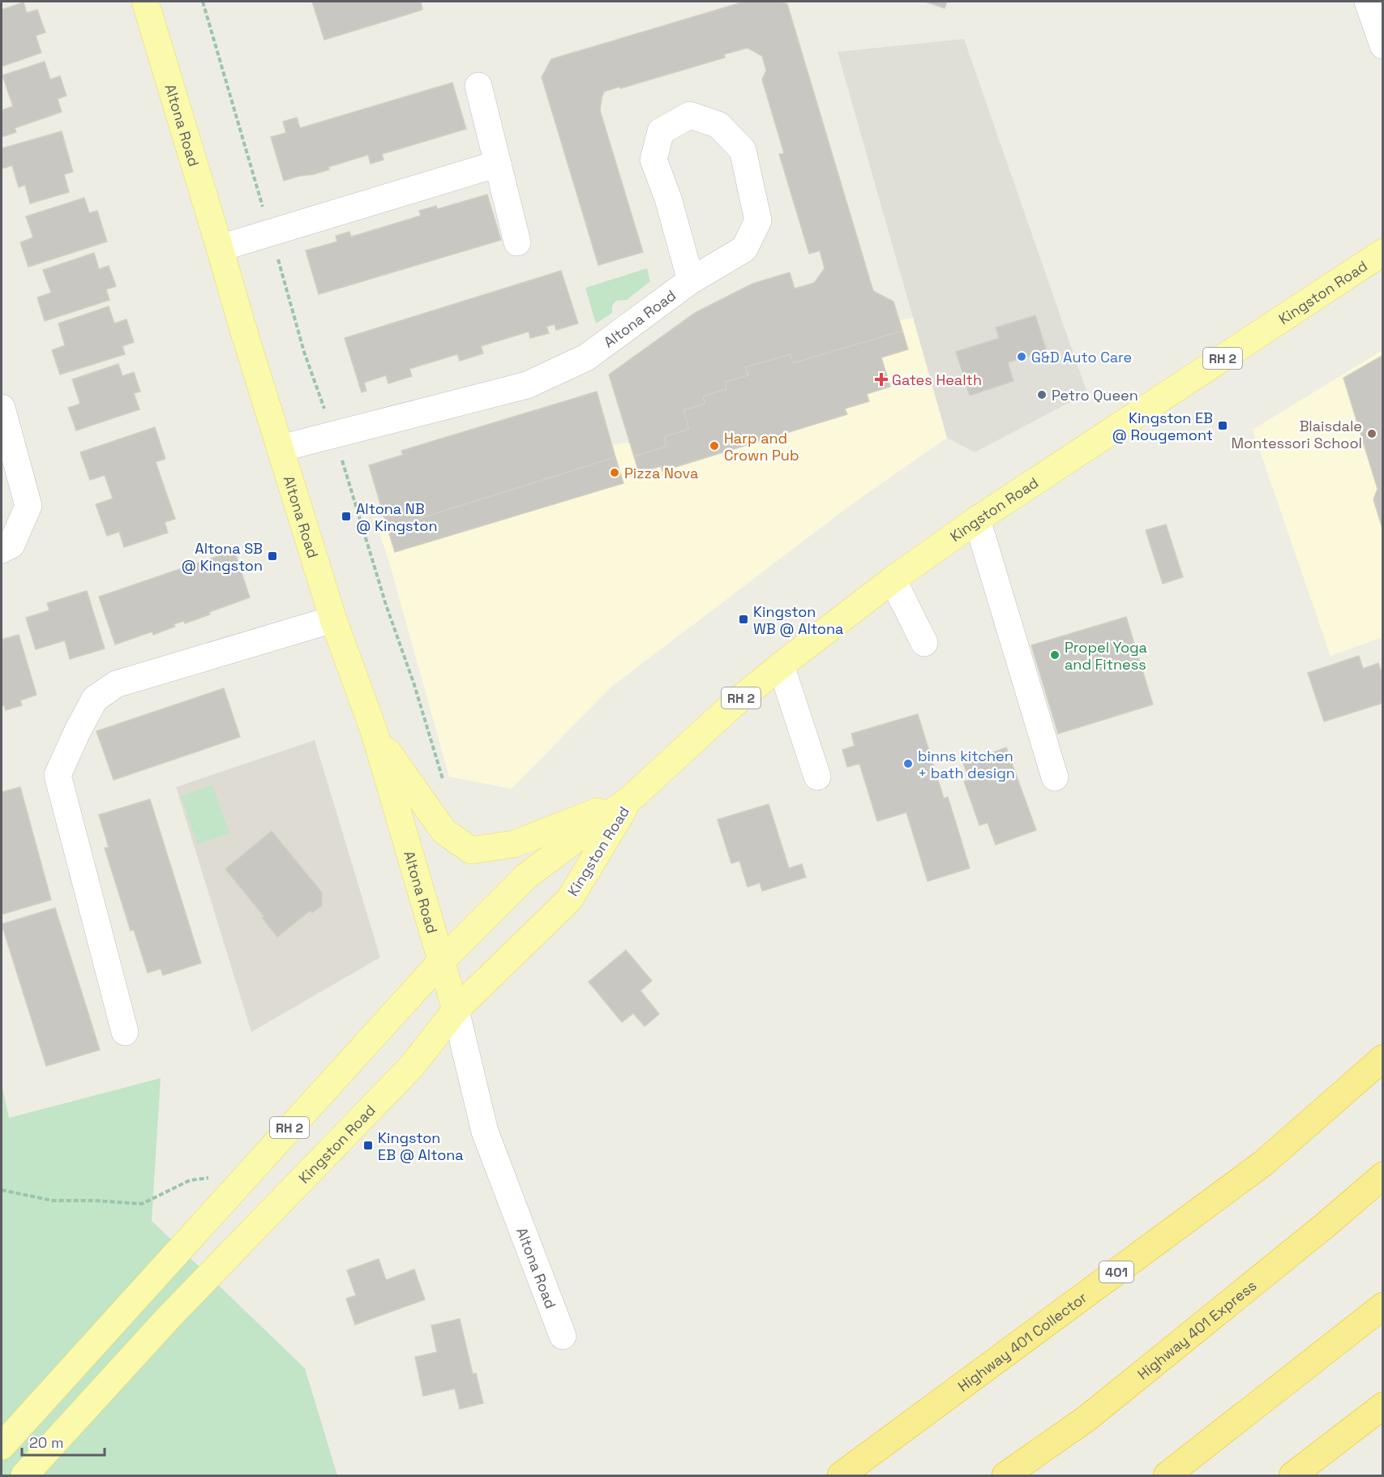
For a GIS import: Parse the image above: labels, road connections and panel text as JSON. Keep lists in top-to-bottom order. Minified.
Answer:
{"streets":{"highway":["401","Highway 401 Express","Highway 401 Collector"],"main road":["Altona Road","Kingston Road","RH 2"]},"crossings":[["Altona Road","Kingston Road"]],"places":{"other":["G&D Auto Care","Petro Queen","Blaisdale Montessori School","Harp and Crown Pub","Pizza Nova","Propel Yoga and Fitness","binns kitchen + bath design"],"health":["Gates Health"],"transit":["Kingston EB @ Rougemont","Altona NB @ Kingston","Altona SB @ Kingston","Kingston WB @ Altona","Kingston EB @ Altona"]},"scale_bar":"20 m"}
